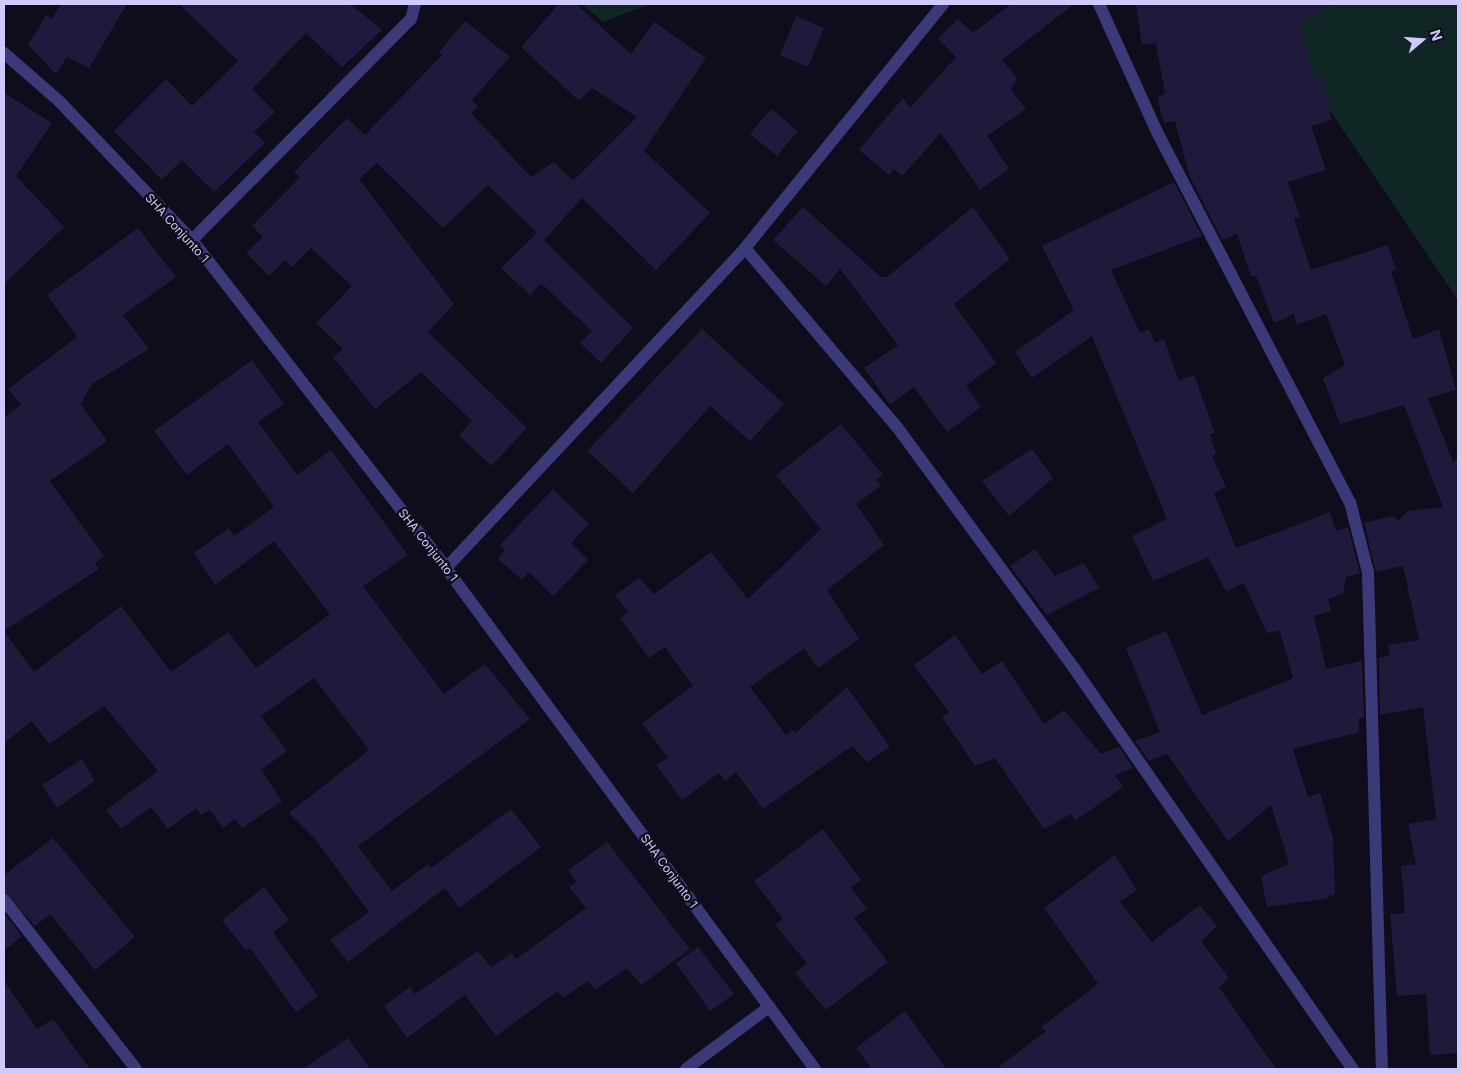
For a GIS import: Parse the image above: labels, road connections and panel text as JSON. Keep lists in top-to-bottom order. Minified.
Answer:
{"streets":{"street":["SHA Conjunto 1"]},"north":"right"}
